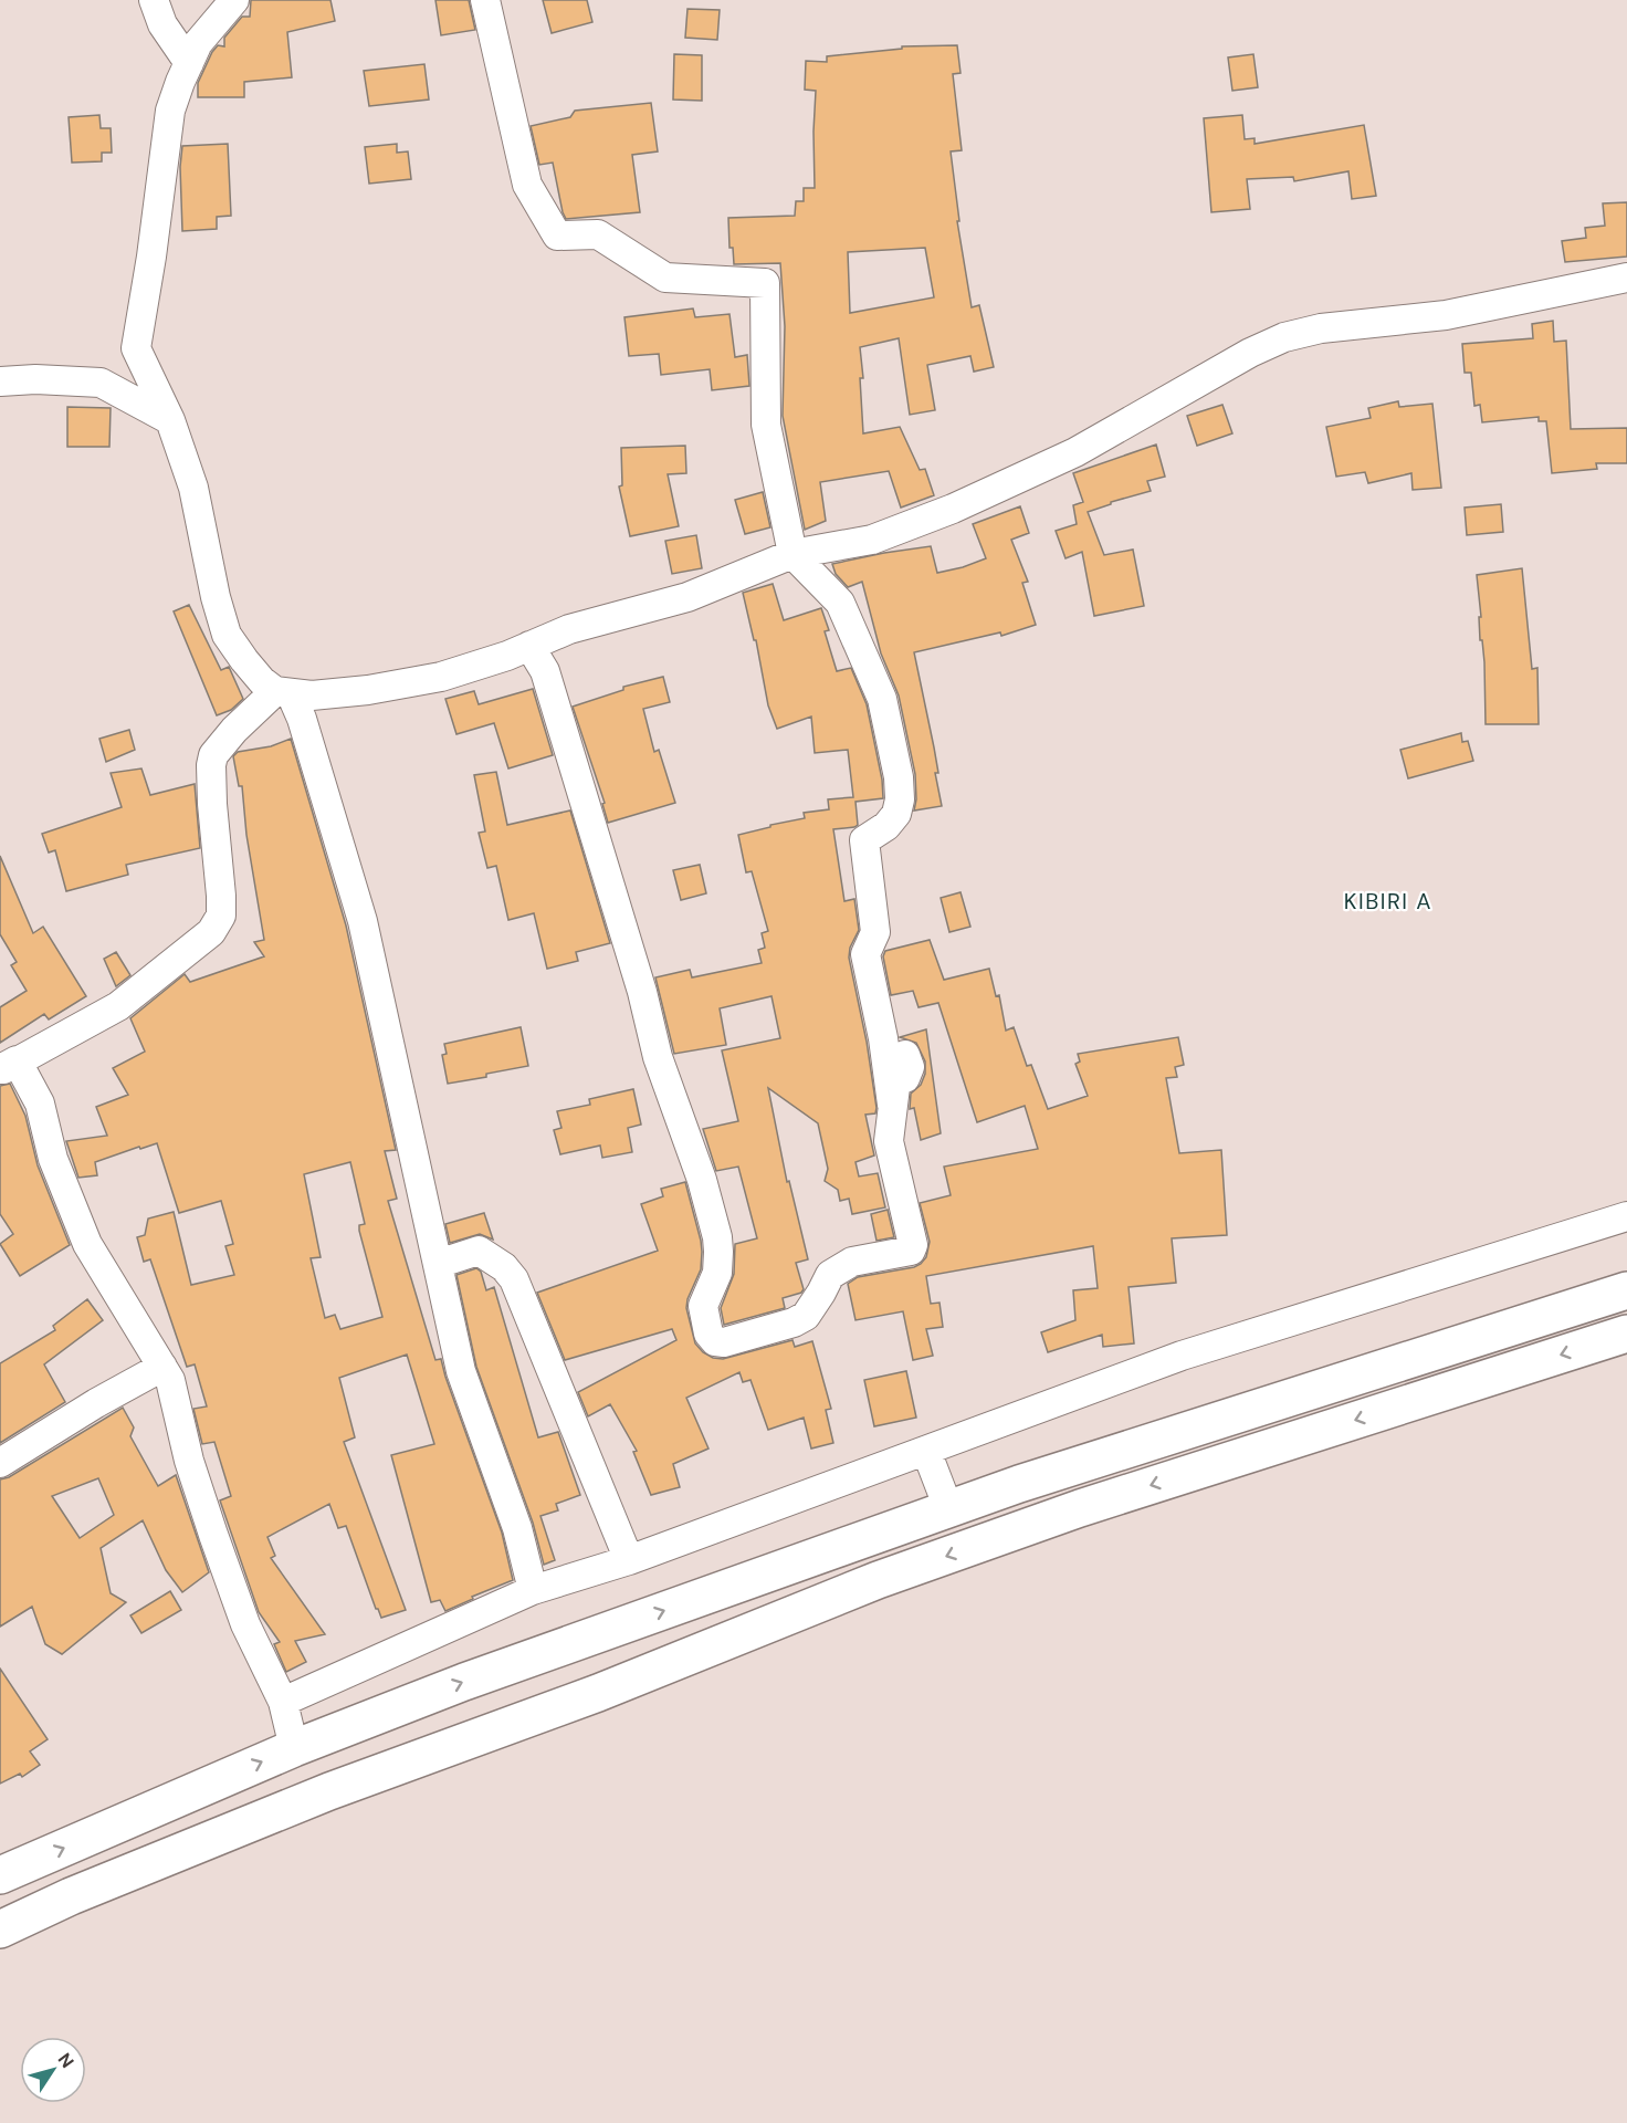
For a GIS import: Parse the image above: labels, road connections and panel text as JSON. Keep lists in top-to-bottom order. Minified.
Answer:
{"districts":["KIBIRI A"],"north":"top right"}
